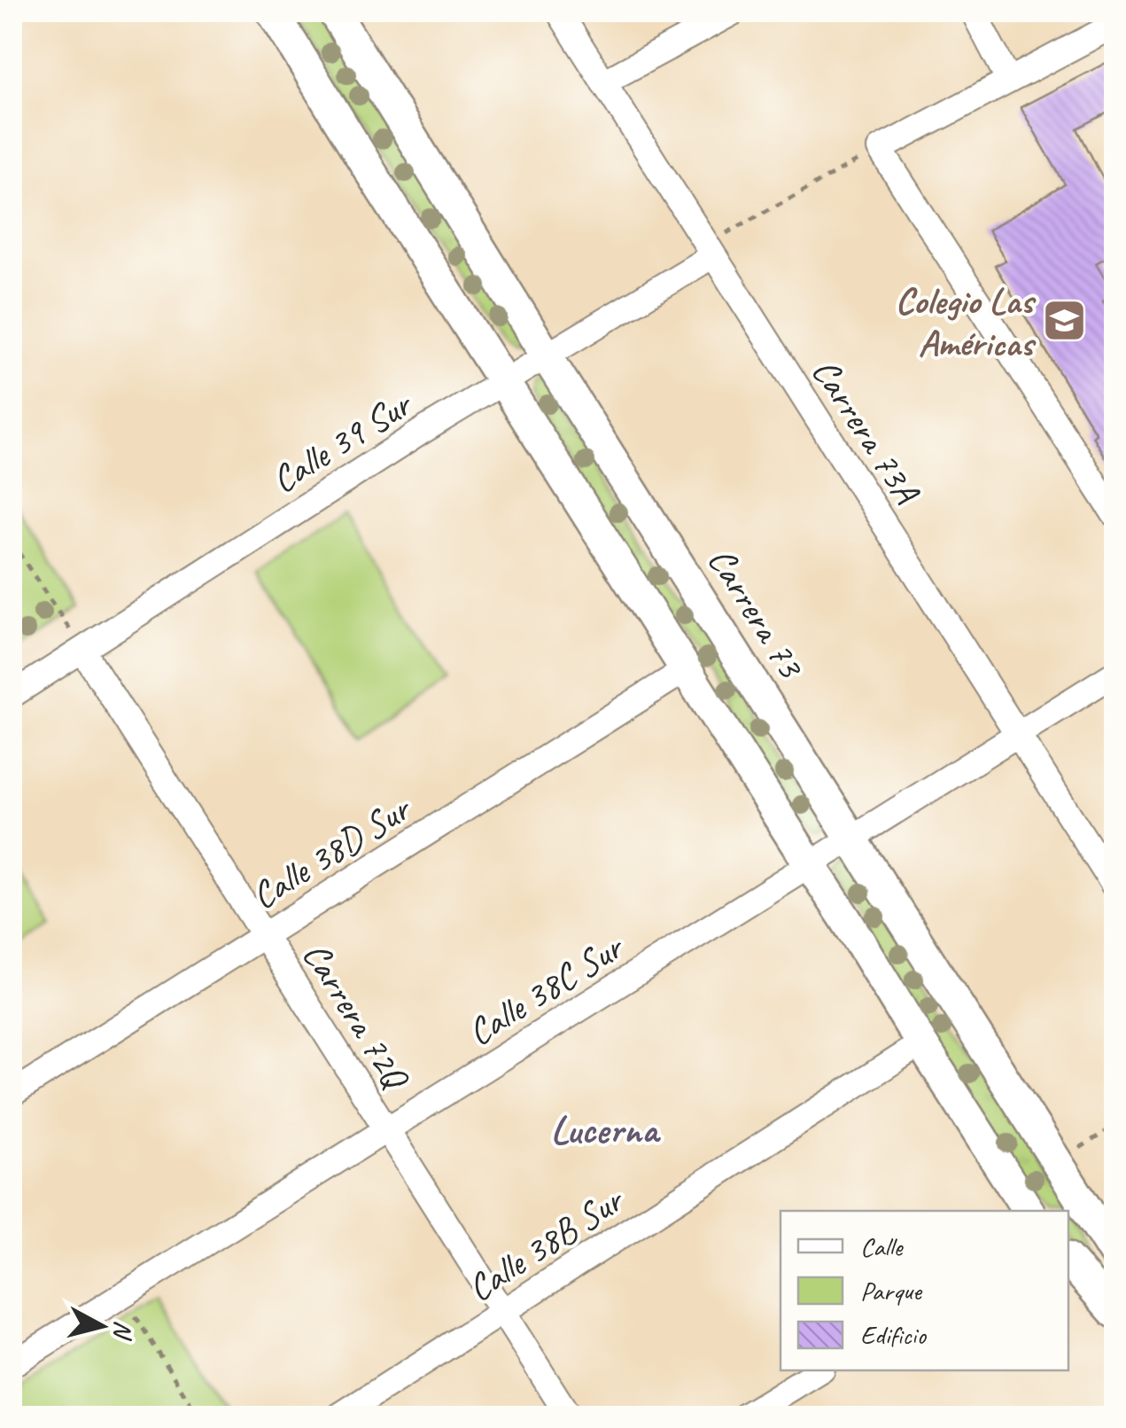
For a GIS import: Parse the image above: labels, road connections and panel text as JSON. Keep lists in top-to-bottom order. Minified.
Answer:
{"streets":{"street":["Carrera 73A","Calle 39 Sur","Carrera 73","Calle 38D Sur","Calle 38C Sur","Carrera 72Q","Calle 38B Sur"]},"crossings":[["Carrera 73A","Calle 39 Sur"],["Carrera 73A","Calle 38C Sur"],["Calle 39 Sur","Carrera 73"],["Calle 39 Sur","Carrera 72Q"],["Carrera 73","Calle 38C Sur"],["Calle 38D Sur","Carrera 72Q"],["Calle 38C Sur","Carrera 72Q"],["Carrera 72Q","Calle 38B Sur"]],"districts":["Lucerna"],"places":{"school or university":["Colegio Las Américas"]},"legend":["Calle","Parque","Edificio"],"north":"right"}
